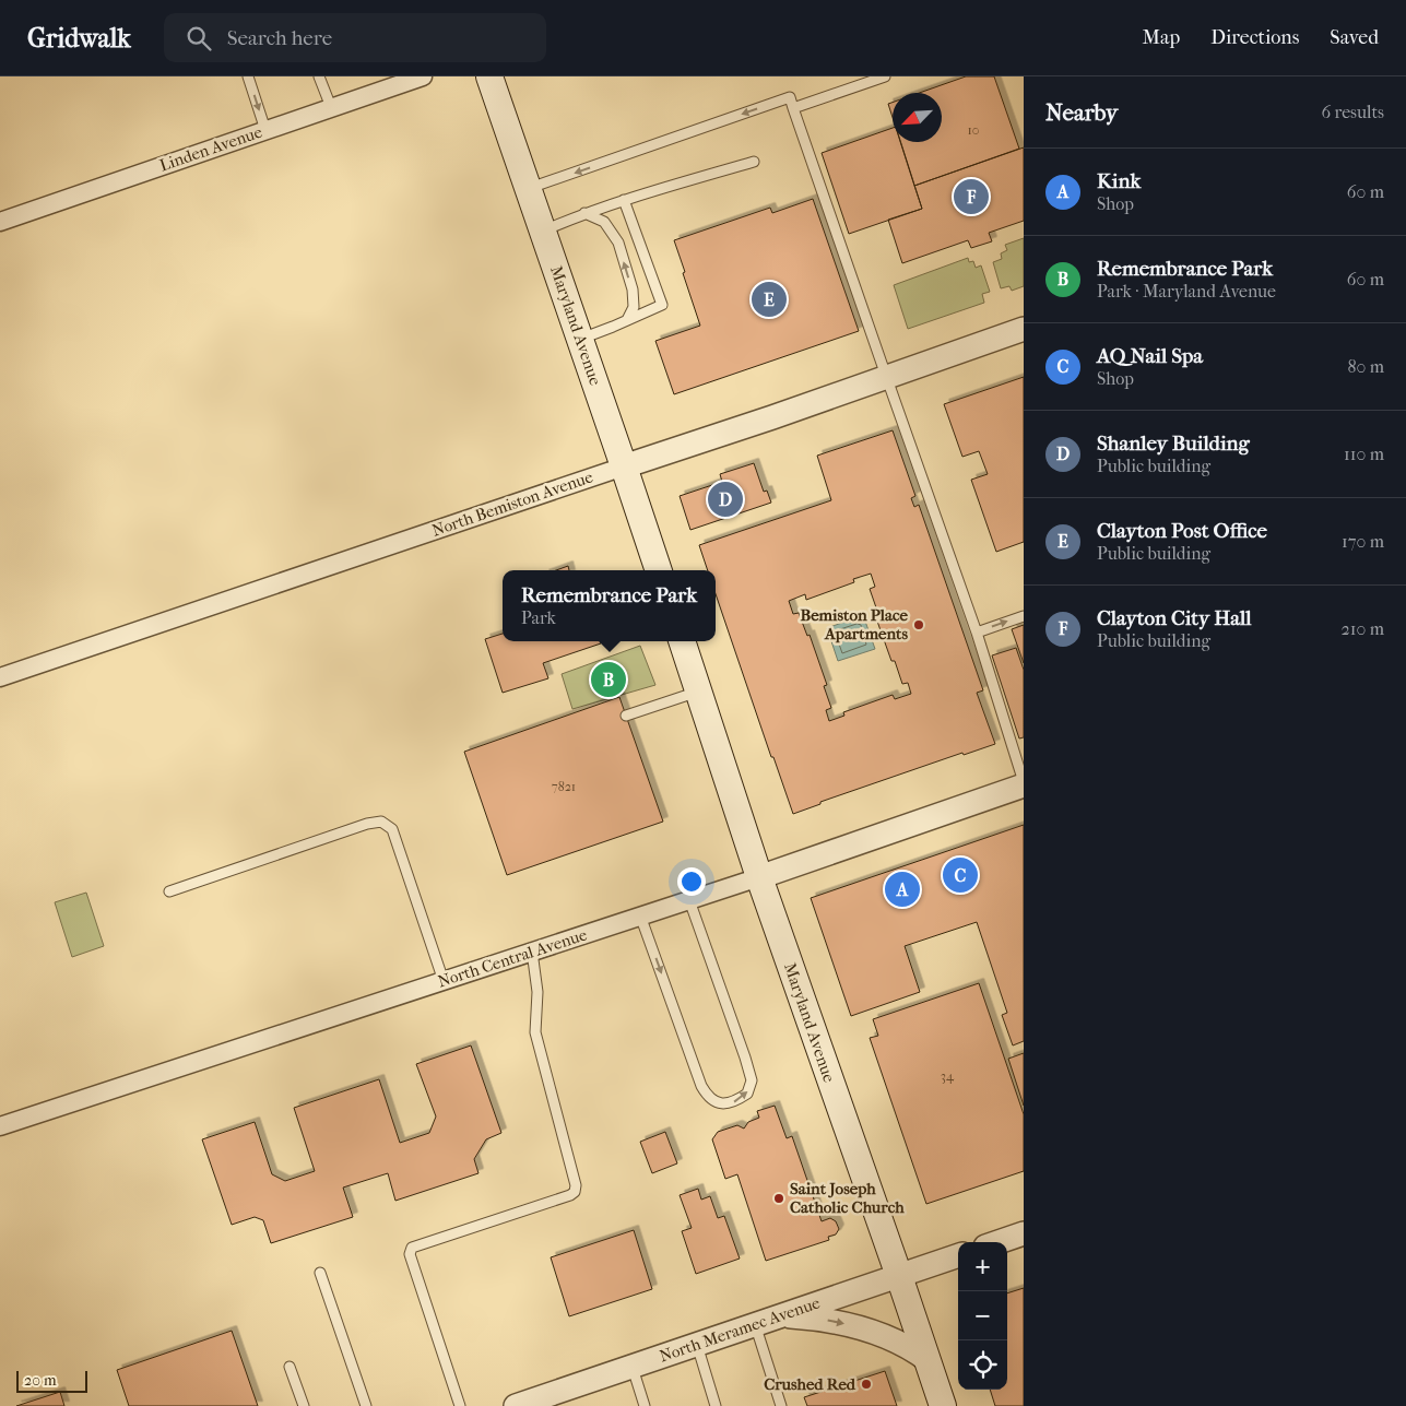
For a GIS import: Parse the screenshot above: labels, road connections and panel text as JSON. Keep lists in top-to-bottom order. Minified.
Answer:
{"streets":{"main road":["Maryland Avenue"],"street":["Linden Avenue","North Bemiston Avenue","North Central Avenue","North Meramec Avenue"]},"crossings":[["Maryland Avenue","North Bemiston Avenue"],["Maryland Avenue","North Central Avenue"],["Maryland Avenue","North Meramec Avenue"]],"places":["Bemiston Place Apartments","Saint Joseph Catholic Church","Crushed Red"],"house_numbers":["10","7821","34"],"scale_bar":"20 m","north":"bottom left","page":{"header":"Gridwalk","search":"Search here","nav":["Map","Directions","Saved"],"heading":["Nearby","6 results"],"list":[{"mark":"A","name":"Kink","note":"Shop","value":"60 m"},{"mark":"B","name":"Remembrance Park","note":"Park · Maryland Avenue","value":"60 m"},{"mark":"C","name":"AQ Nail Spa","note":"Shop","value":"80 m"},{"mark":"D","name":"Shanley Building","note":"Public building","value":"110 m"},{"mark":"E","name":"Clayton Post Office","note":"Public building","value":"170 m"},{"mark":"F","name":"Clayton City Hall","note":"Public building","value":"210 m"}],"pins":["F","E","D","B","C","A"],"popup":["Remembrance Park","Park"],"map_buttons":["+","−"],"scale":"20 m"}}
